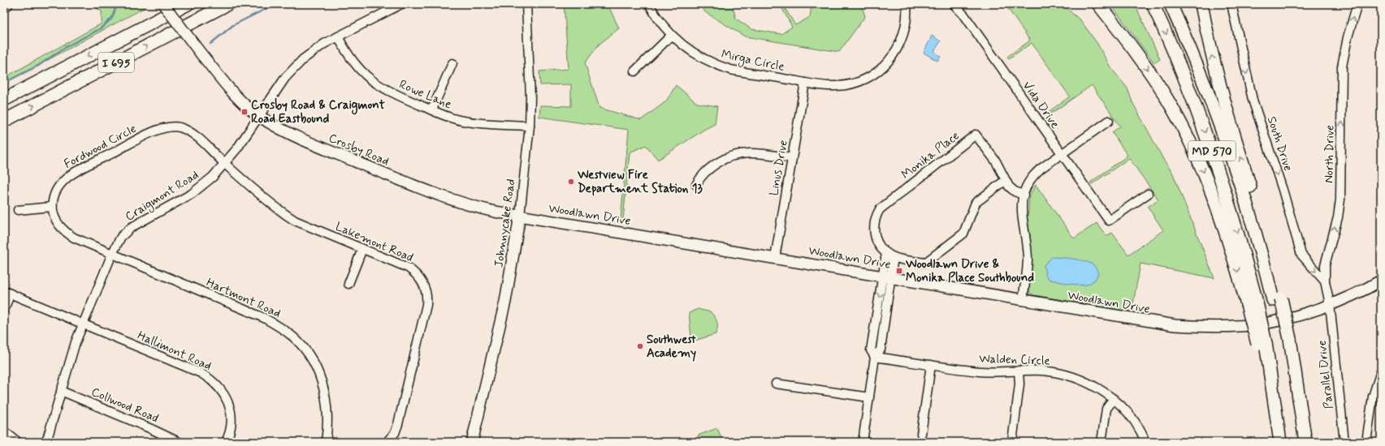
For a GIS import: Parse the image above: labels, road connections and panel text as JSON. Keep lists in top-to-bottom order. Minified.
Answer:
{"streets":{"highway":["I 695","MD 570"],"main road":["Crosby Road","Woodlawn Drive","Johnnycake Road"],"street":["Mirga Circle","Rowe Lane","Vida Drive","South Drive","Fordwood Circle","North Drive","Monika Place","Linus Drive","Craigmont Road","Lakemont Road","Hartmont Road","Hallimont Road","Walden Circle","Parallel Drive","Collwood Road"]},"crossings":[["Mirga Circle","Linus Drive"],["Rowe Lane","Craigmont Road"],["Rowe Lane","Johnnycake Road"],["South Drive","North Drive"],["Fordwood Circle","Craigmont Road"],["Fordwood Circle","Lakemont Road"],["Crosby Road","Craigmont Road"],["Crosby Road","Woodlawn Drive"],["Crosby Road","Johnnycake Road"],["North Drive","Woodlawn Drive"],["North Drive","Parallel Drive"],["Linus Drive","Woodlawn Drive"],["Craigmont Road","Lakemont Road"],["Craigmont Road","Hartmont Road"],["Craigmont Road","Hallimont Road"],["Craigmont Road","Collwood Road"],["Woodlawn Drive","Johnnycake Road"],["Woodlawn Drive","Parallel Drive"]],"one_way":["South Drive","North Drive"],"places":{"transit":["Crosby Road & Craigmont Road Eastbound","Woodlawn Drive & Monika Place Southbound"],"other":["Westview Fire Department Station 13","Southwest Academy"]}}
